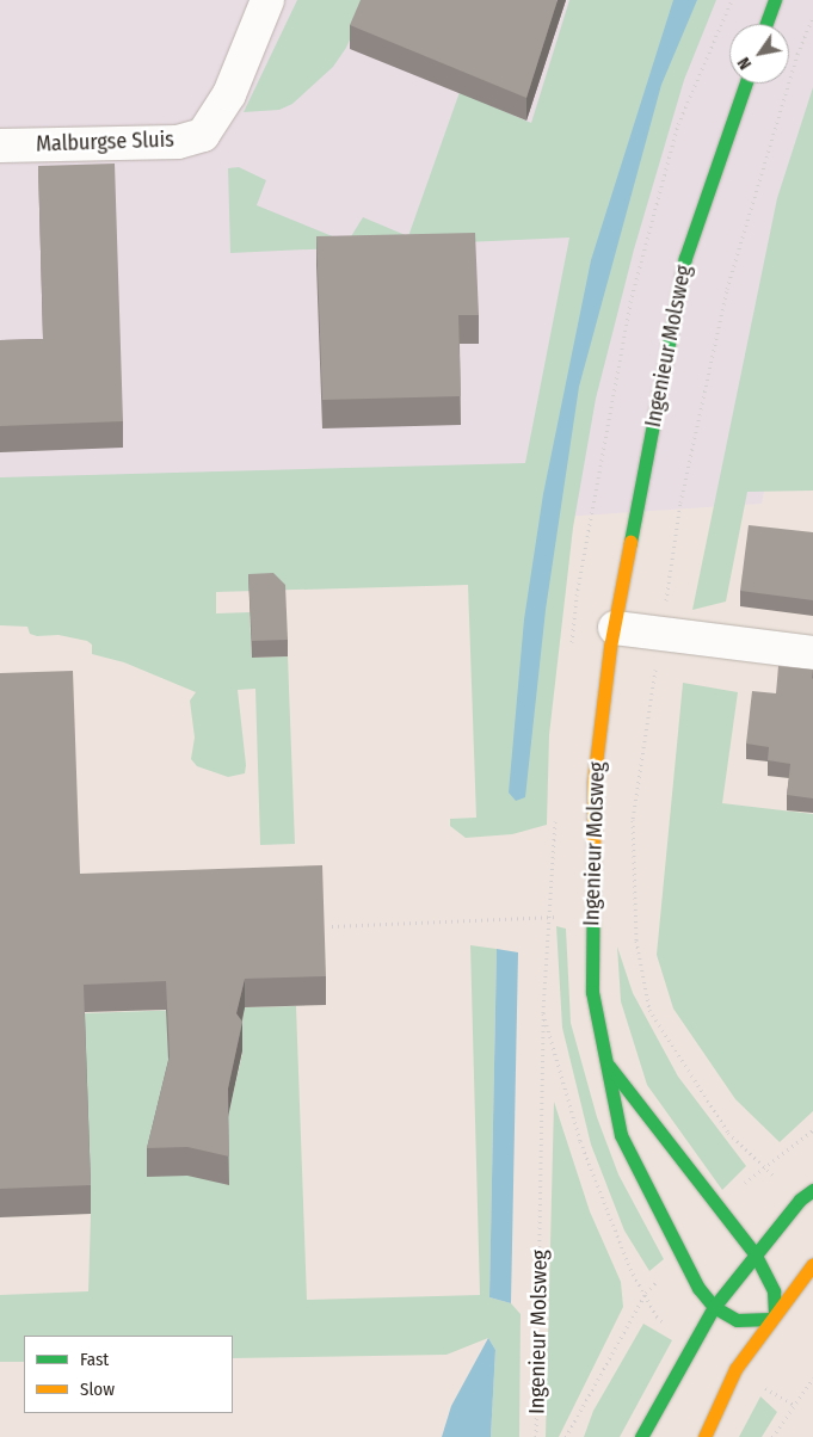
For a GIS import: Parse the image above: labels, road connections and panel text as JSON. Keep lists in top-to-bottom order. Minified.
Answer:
{"streets":{"street":["Malburgse Sluis","Ingenieur Molsweg"]},"legend":["Fast","Slow"],"north":"bottom left"}
